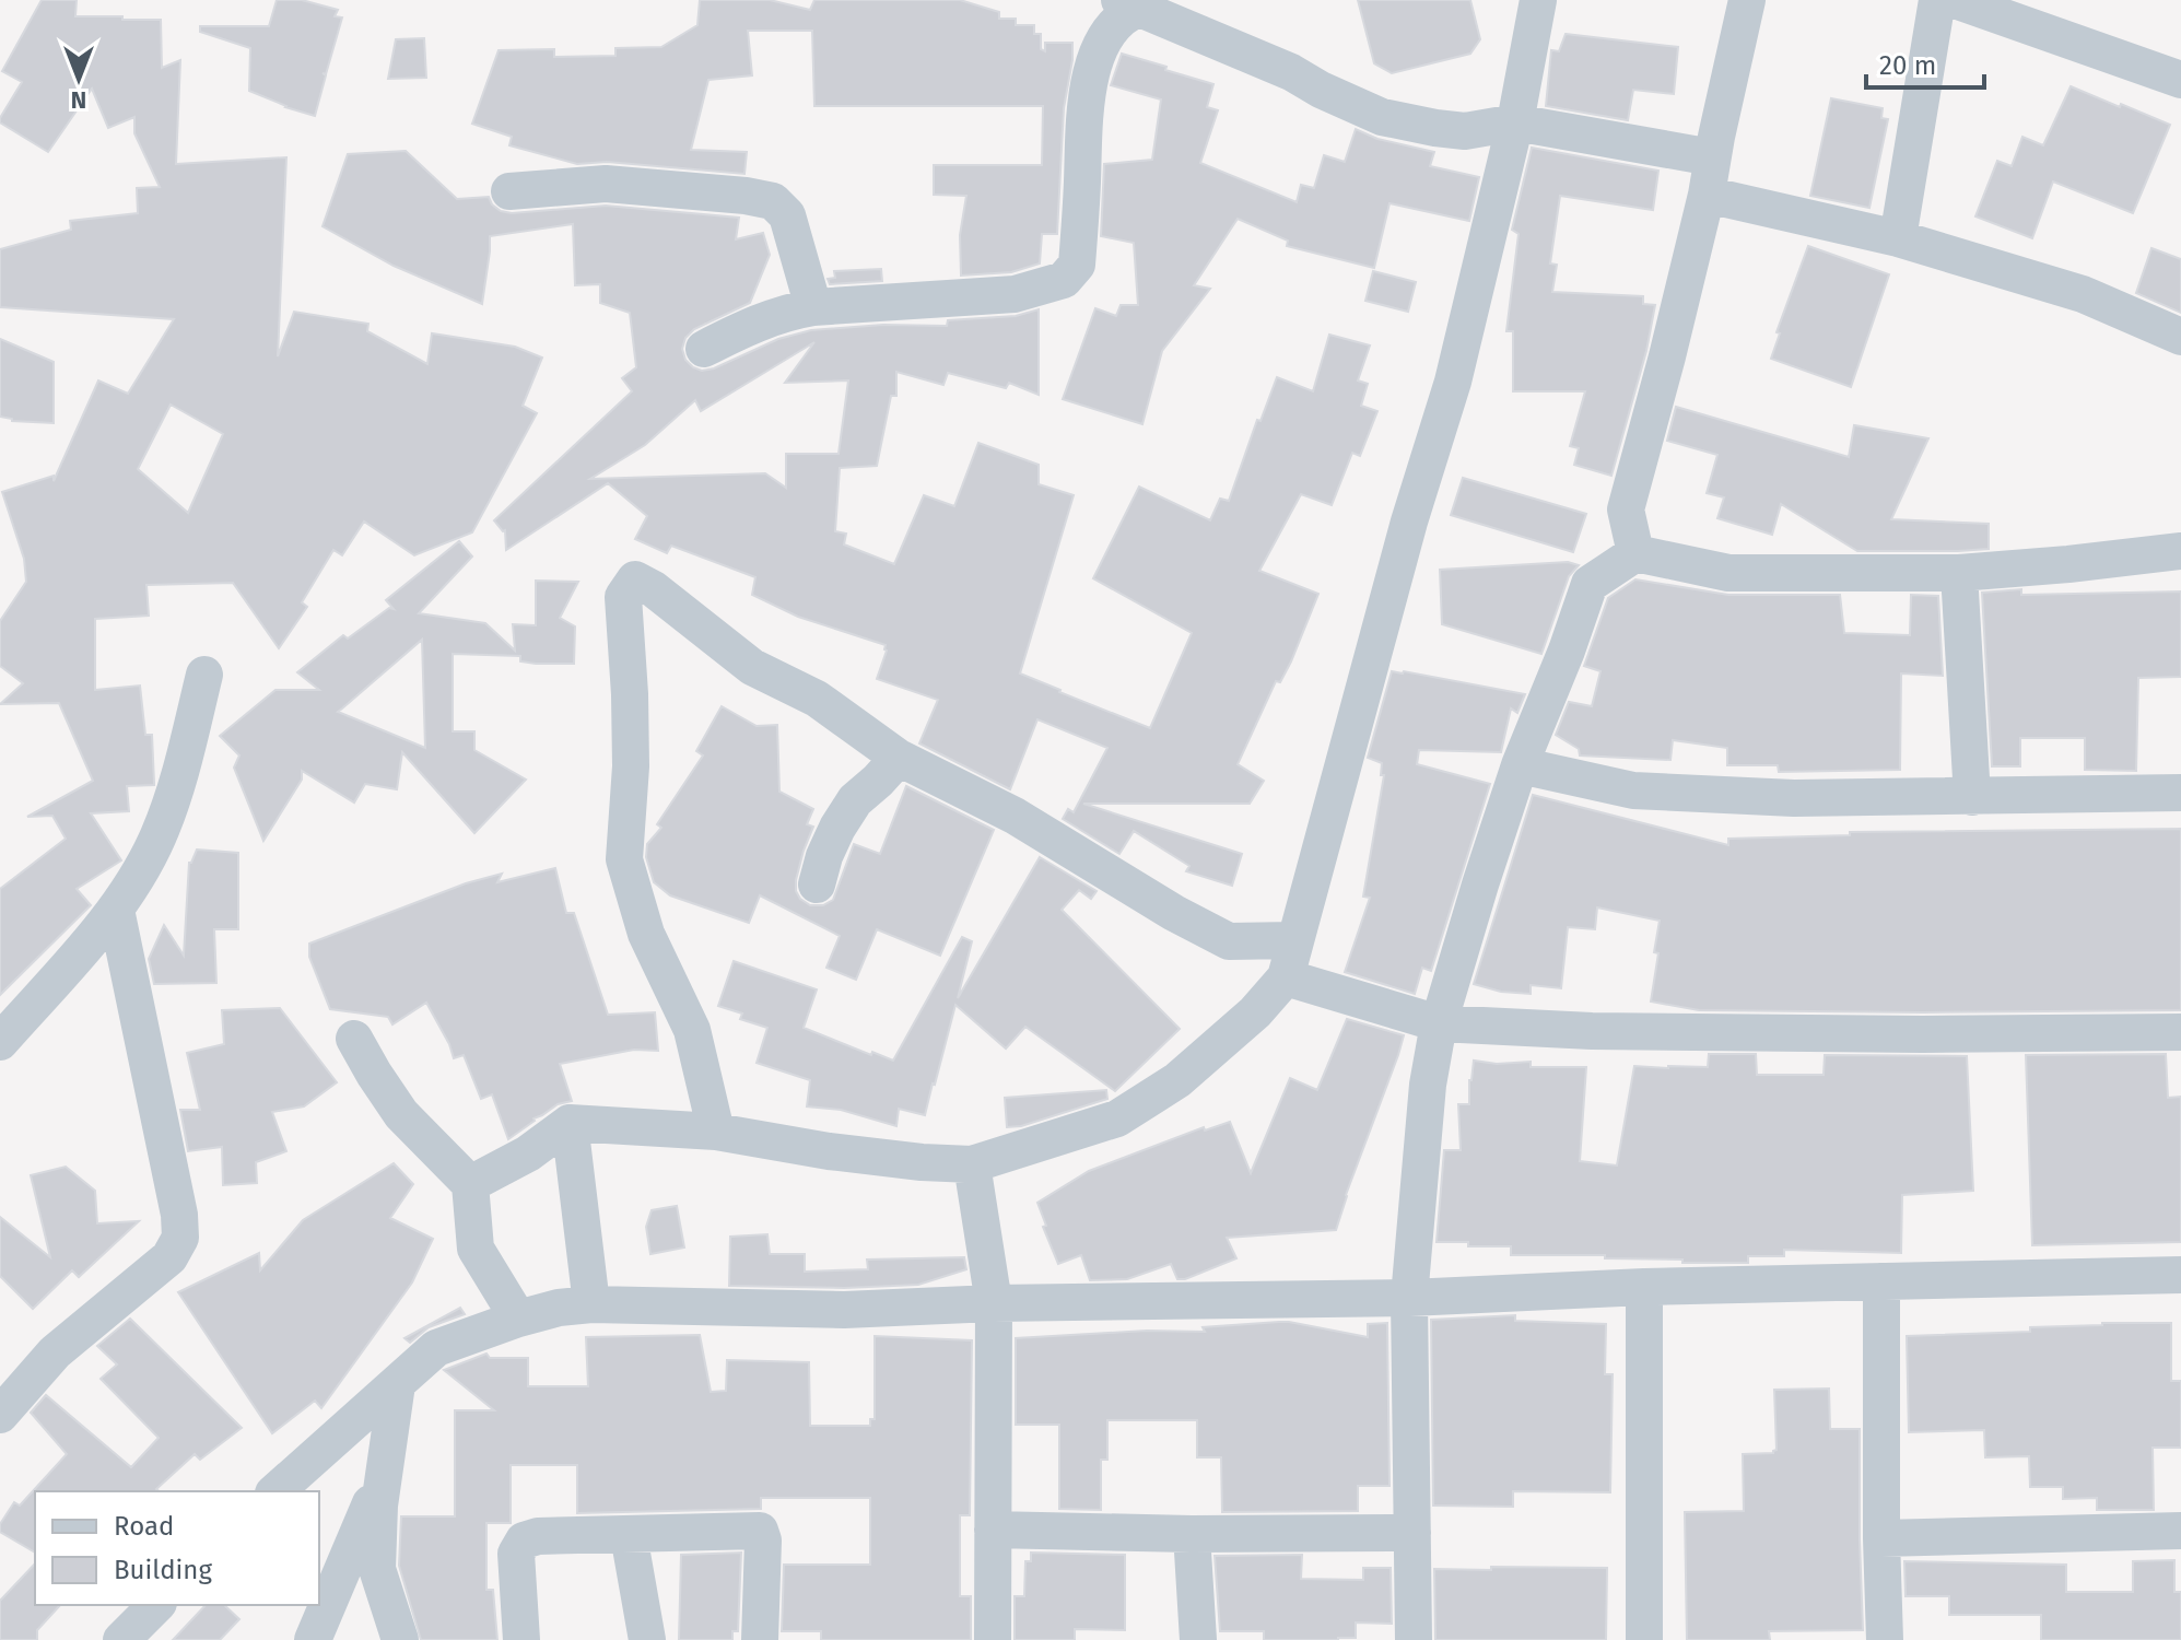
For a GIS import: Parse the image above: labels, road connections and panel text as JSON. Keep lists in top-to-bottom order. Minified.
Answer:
{"legend":["Road","Building"],"scale_bar":"20 m","north":"bottom"}
